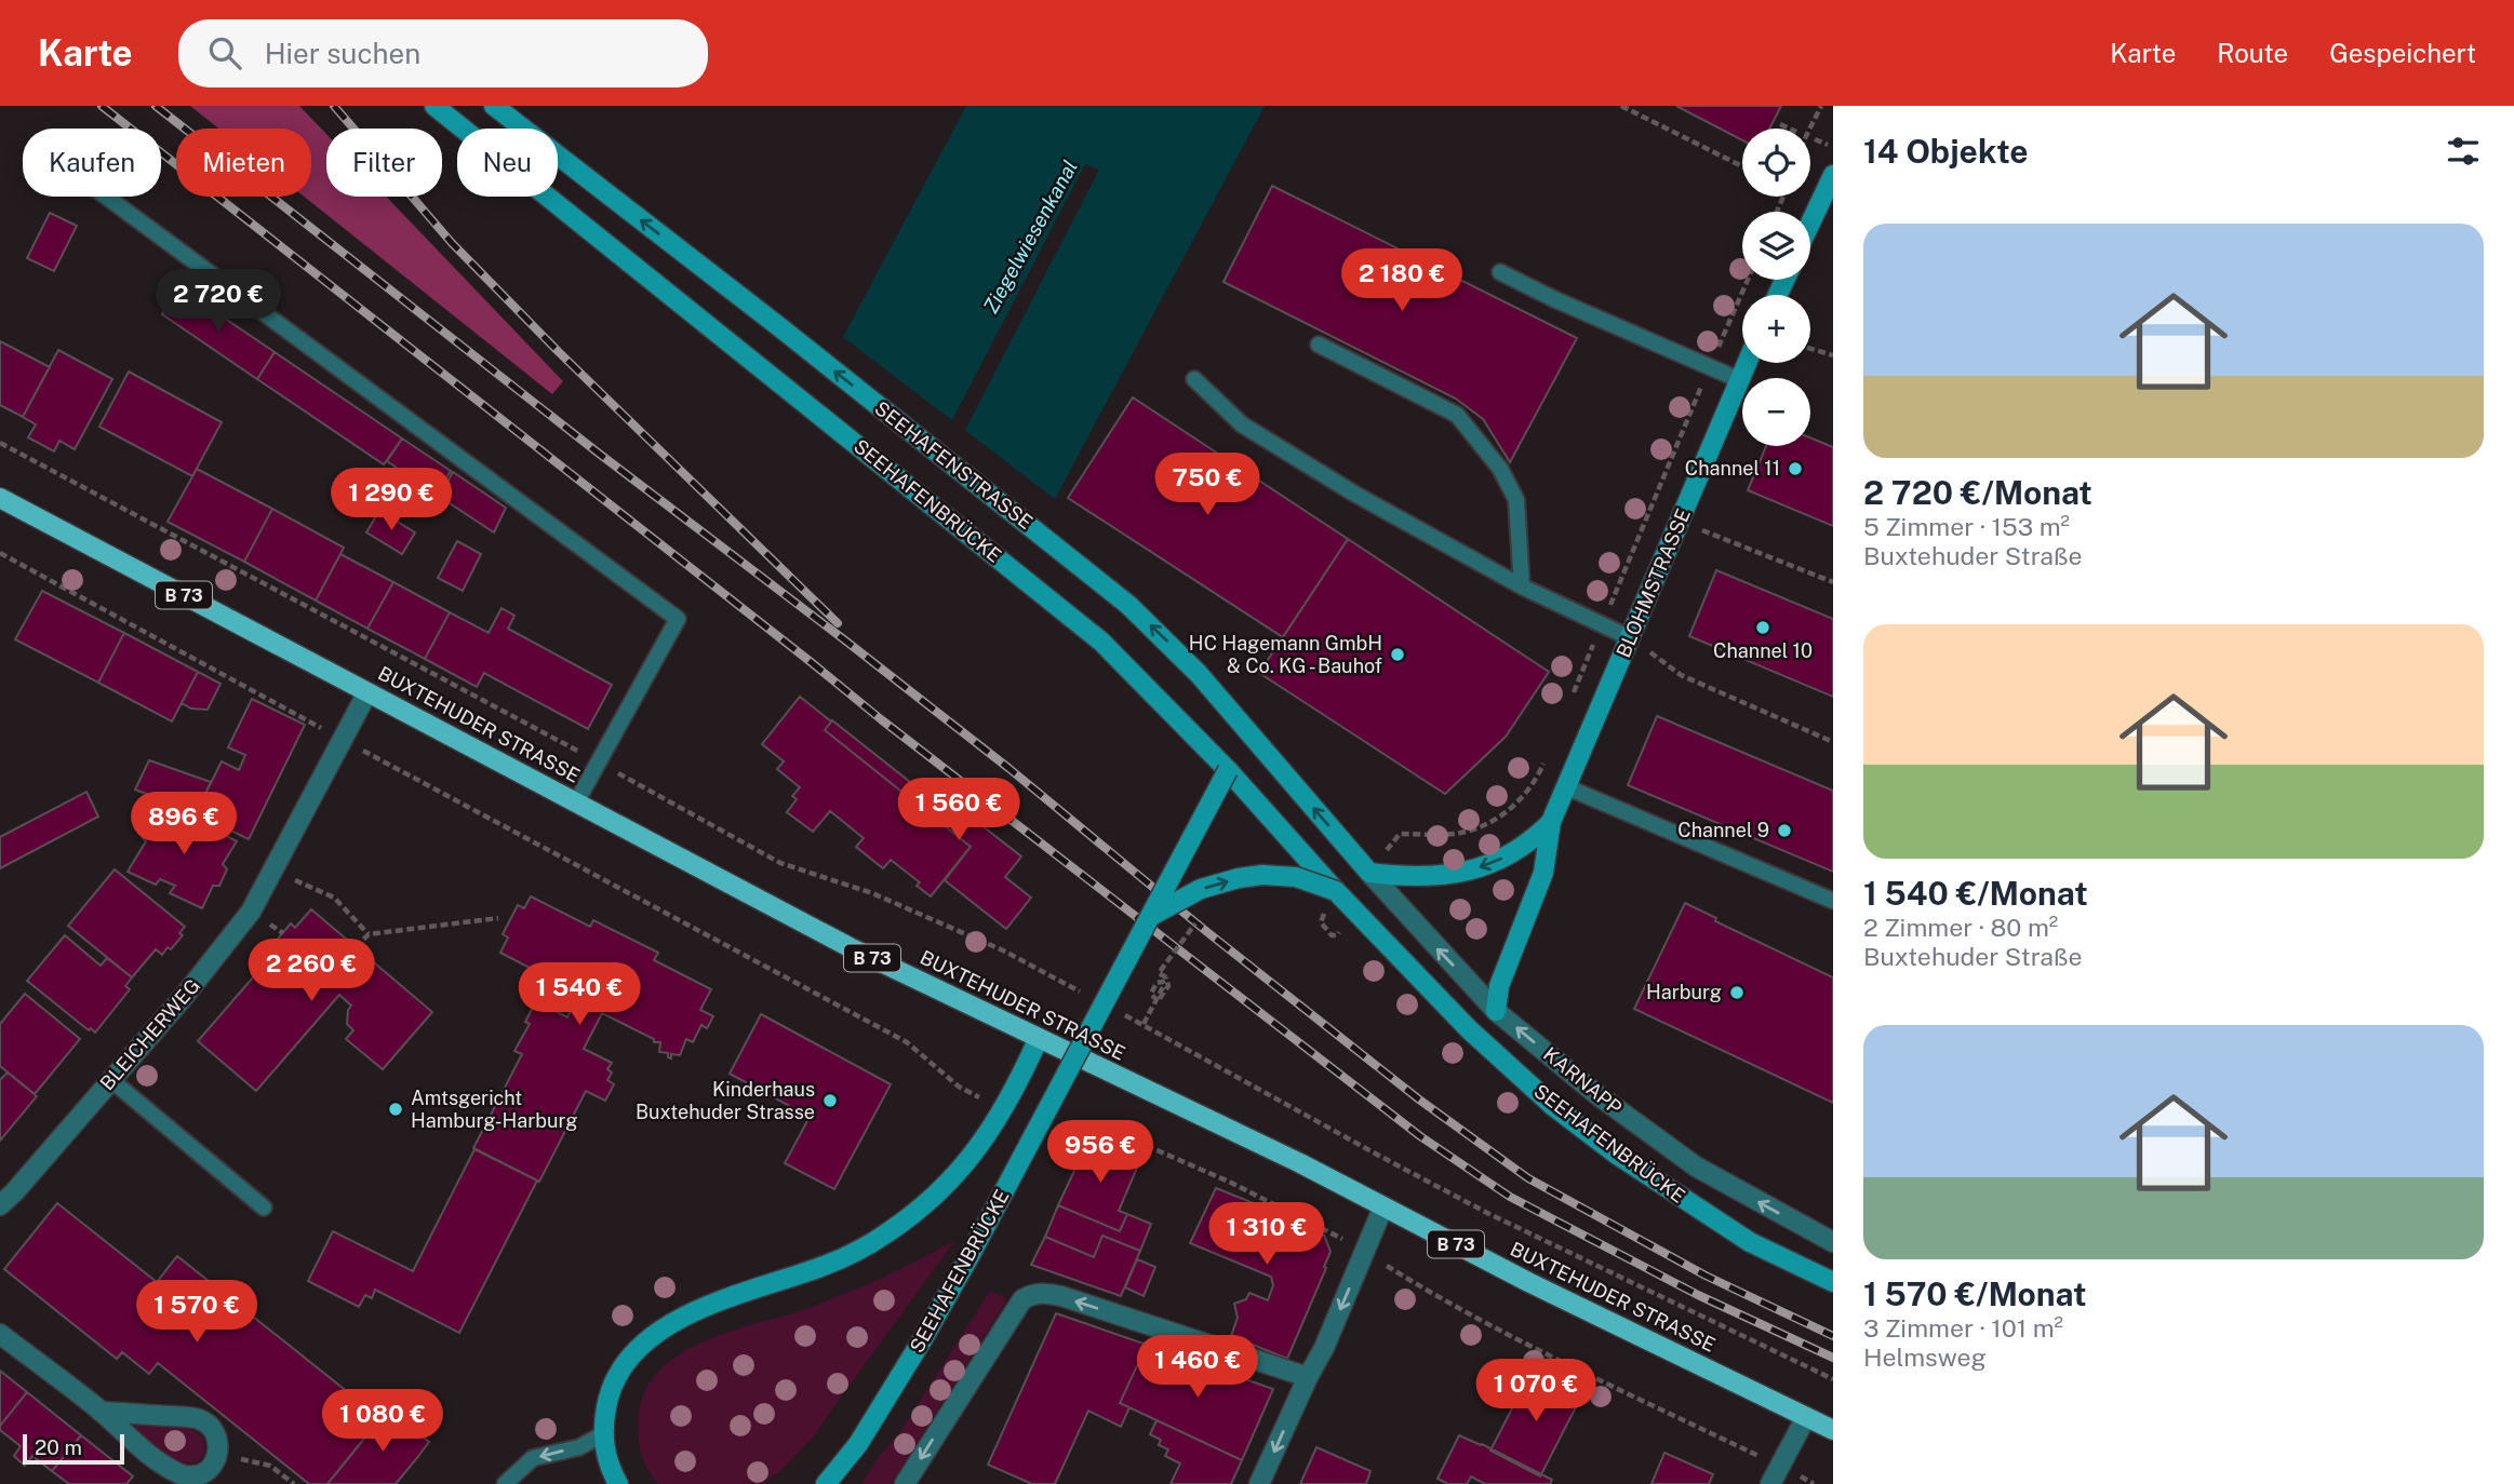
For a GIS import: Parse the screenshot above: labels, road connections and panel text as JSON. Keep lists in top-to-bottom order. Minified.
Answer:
{"streets":{"main road":["SEEHAFENSTRASSE","SEEHAFENBRÜCKE","BLOHMSTRASSE","B 73","BUXTEHUDER STRASSE"],"street":["BLEICHERWEG","KARNAPP"]},"crossings":[["SEEHAFENSTRASSE","BLOHMSTRASSE"],["SEEHAFENSTRASSE","KARNAPP"],["BLOHMSTRASSE","KARNAPP"],["BUXTEHUDER STRASSE","BLEICHERWEG"]],"one_way":["SEEHAFENSTRASSE","KARNAPP"],"water":["Ziegelwiesenkanal"],"places":["Channel 11","Channel 10","HC Hagemann GmbH & Co. KG - Bauhof","Channel 9","Harburg","Kinderhaus Buxtehuder Strasse","Amtsgericht Hamburg-Harburg"],"scale_bar":"20 m","page":{"header":"Karte","search":"Hier suchen","nav":["Karte","Route","Gespeichert"],"heading":"14 Objekte","map_buttons":["+","−"],"chip":["Kaufen","Mieten","Filter","Neu"],"list":[{"name":"2 720 €/Monat","note":"5 Zimmer · 153 m² · Buxtehuder Straße"},{"name":"1 540 €/Monat","note":"2 Zimmer · 80 m² · Buxtehuder Straße"},{"name":"1 570 €/Monat","note":"3 Zimmer · 101 m² · Helmsweg"}],"price":["2 180 €","2 720 €","750 €","1 290 €","1 560 €","896 €","2 260 €","1 540 €","956 €","1 310 €","1 570 €","1 460 €","1 070 €","1 080 €"],"scale":"20 m"}}
